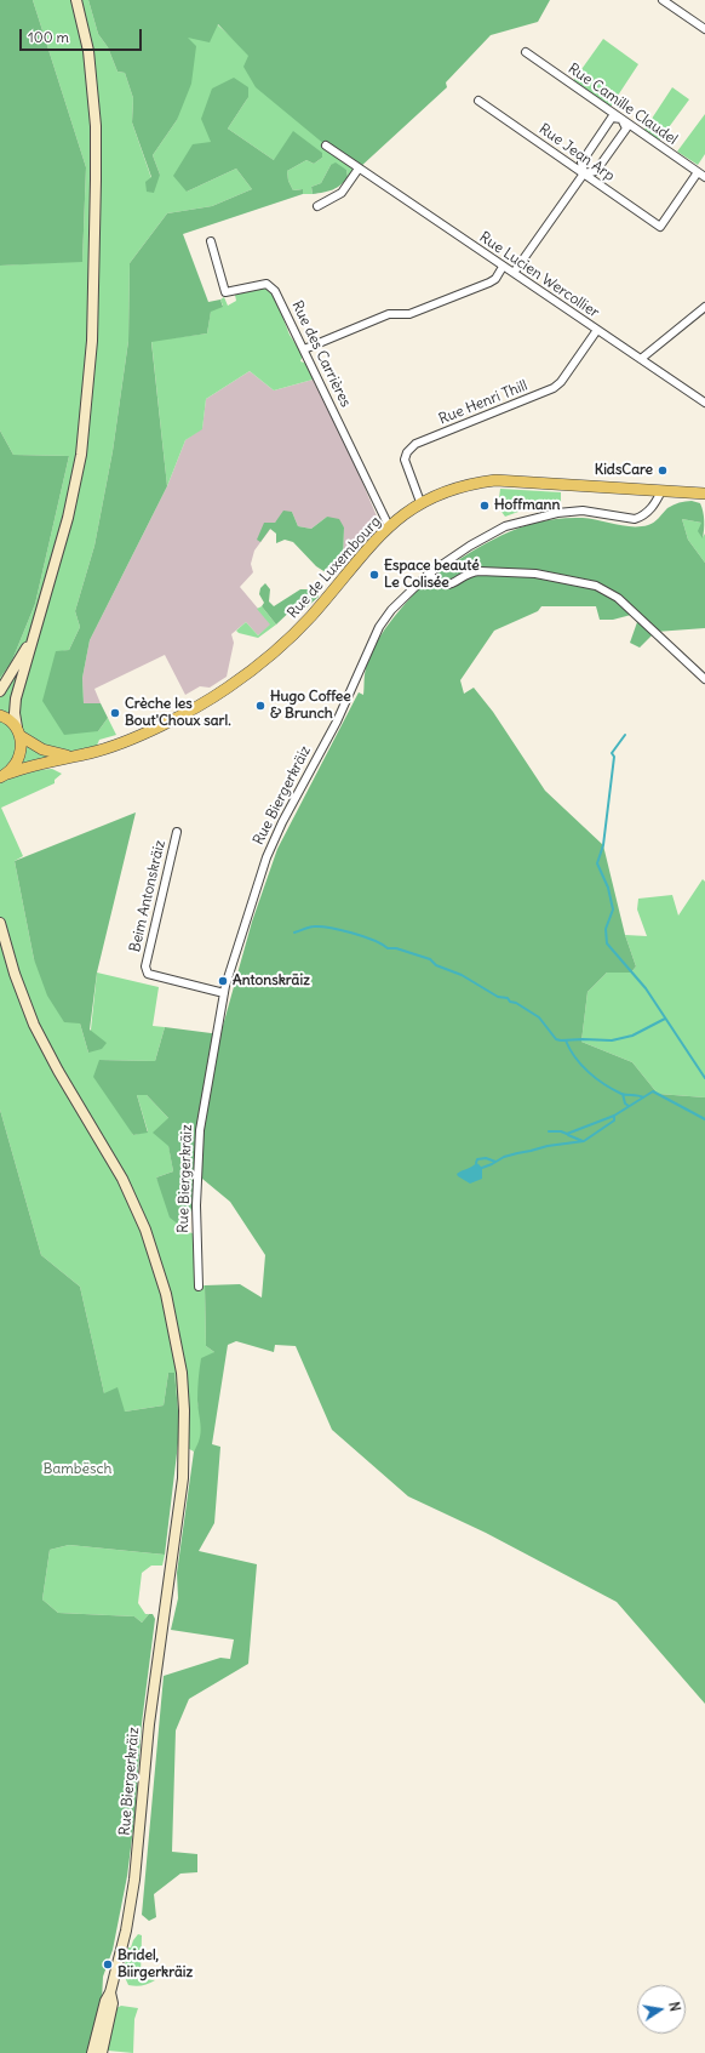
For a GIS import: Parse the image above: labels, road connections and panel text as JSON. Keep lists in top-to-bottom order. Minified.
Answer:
{"streets":{"main road":["Rue de Luxembourg","Rue Biergerkräiz"],"street":["Rue Camille Claudel","Rue Jean Arp","Rue Lucien Wercollier","Rue des Carrières","Rue Henri Thill","Beim Antonskräiz"]},"crossings":[["Rue Camille Claudel","Rue Jean Arp"],["Rue Lucien Wercollier","Rue Henri Thill"],["Rue des Carrières","Rue de Luxembourg"],["Rue Henri Thill","Rue de Luxembourg"],["Rue de Luxembourg","Rue Biergerkräiz"],["Rue Biergerkräiz","Beim Antonskräiz"]],"parks":["Bambësch"],"places":["KidsCare","Hoffmann","Espace beauté Le Colisée","Hugo Coffee & Brunch","Crèche les Bout'Choux sarl.","Antonskräiz","Bridel, Biirgerkräiz"],"scale_bar":"100 m","north":"right"}
